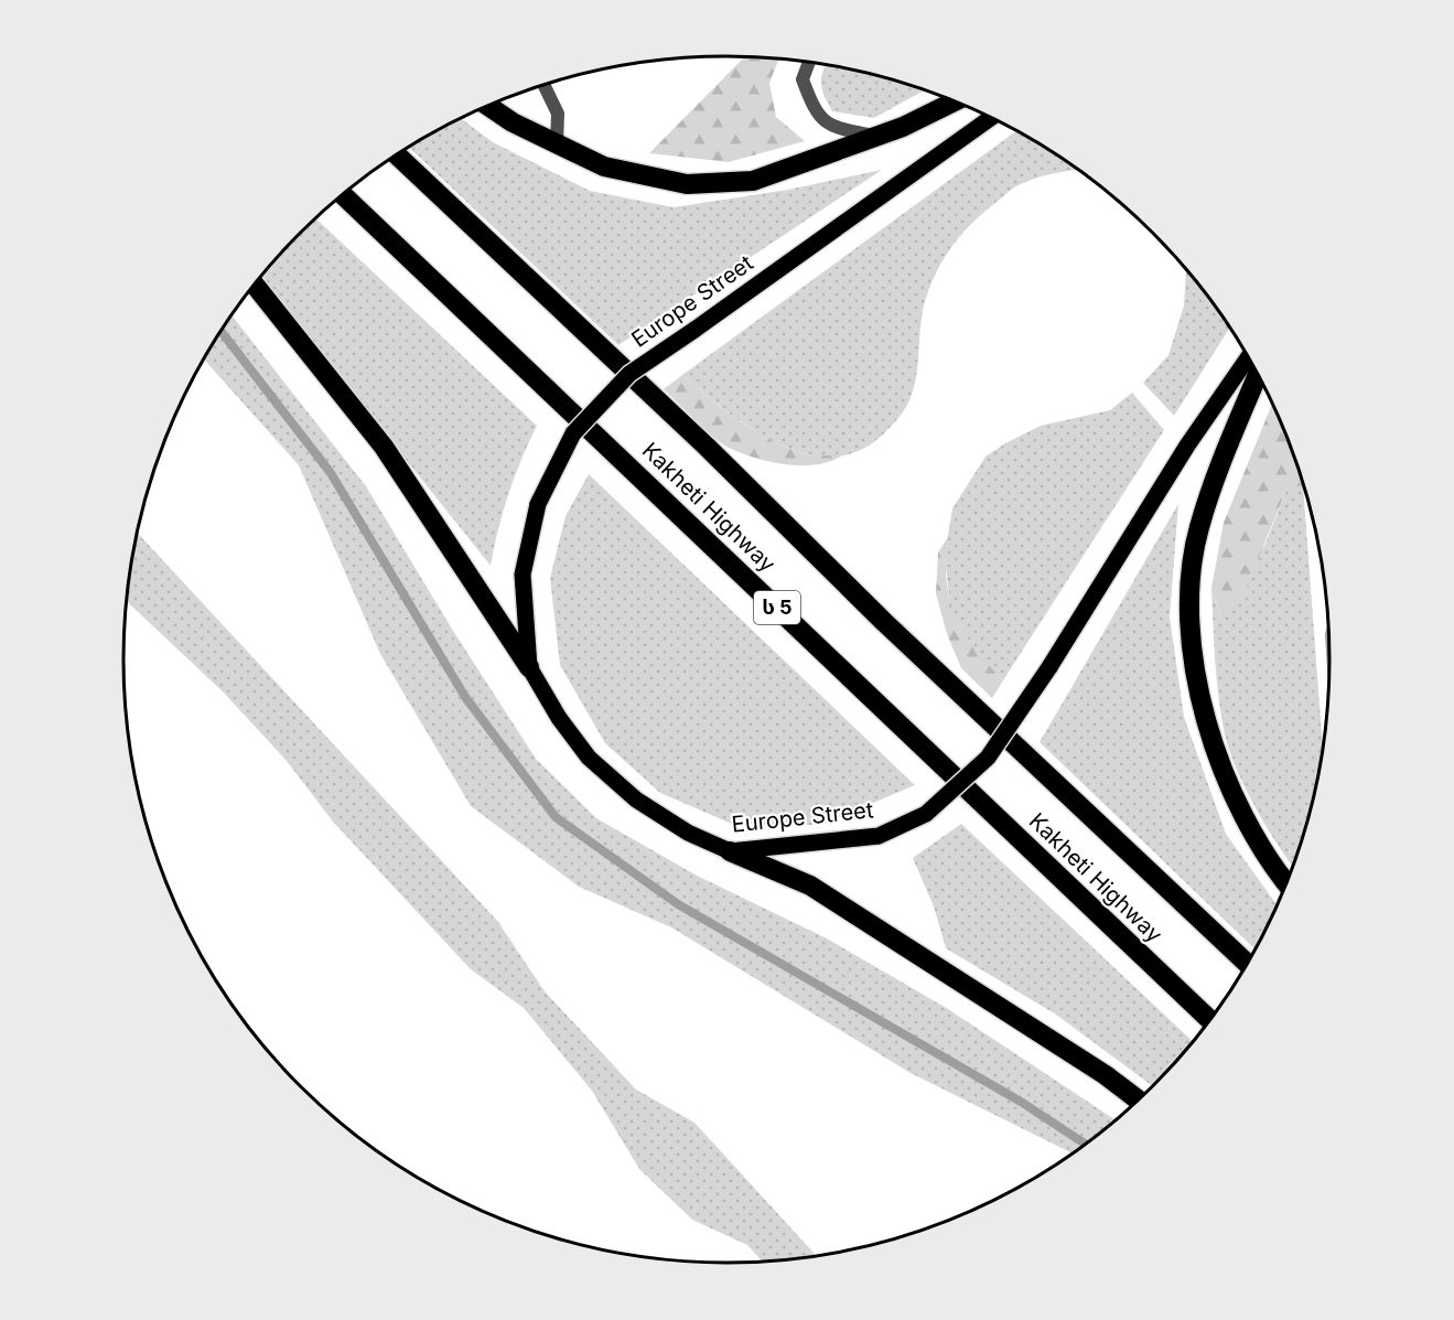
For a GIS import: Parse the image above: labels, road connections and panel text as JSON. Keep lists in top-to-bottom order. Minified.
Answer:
{"streets":{"highway":["Kakheti Highway","ს 5"],"main road":["Europe Street"]}}
